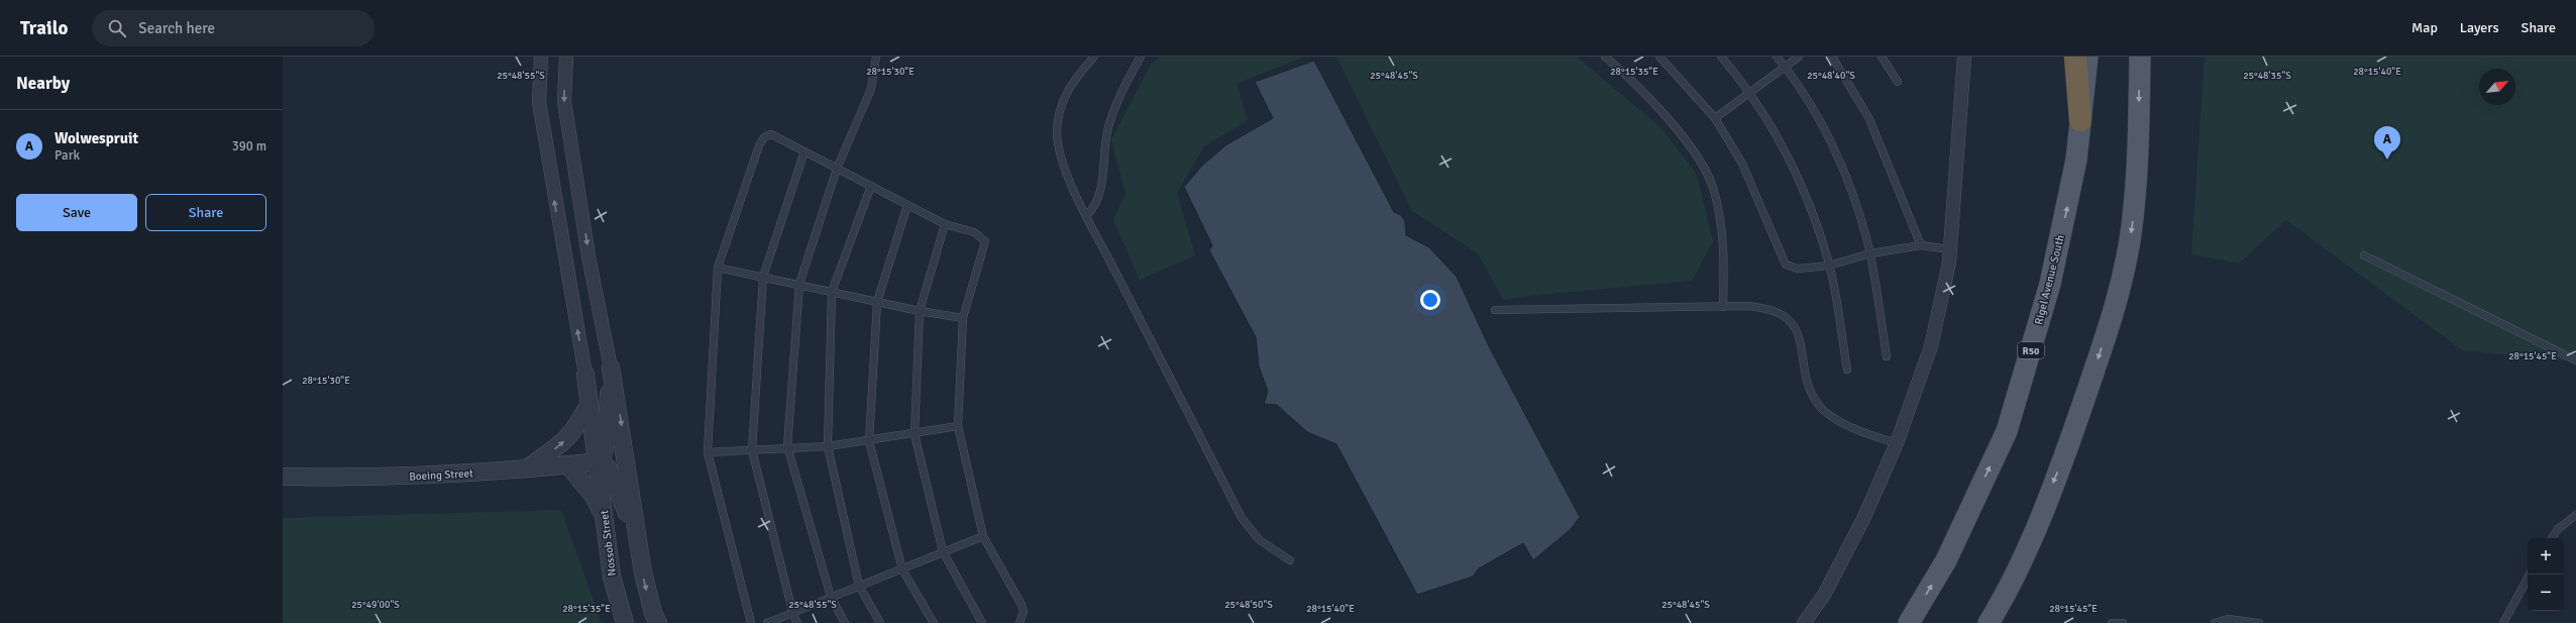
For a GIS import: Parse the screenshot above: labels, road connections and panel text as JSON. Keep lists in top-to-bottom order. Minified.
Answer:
{"streets":{"main road":["Rigel Avenue South","R50"],"street":["Boeing Street","Nossob Street"]},"crossings":[["Boeing Street","Nossob Street"]],"north":"top right","page":{"header":"Trailo","search":"Search here","nav":["Map","Layers","Share"],"heading":"Nearby","list":[{"mark":"A","name":"Wolwespruit","note":"Park","value":"390 m"}],"pins":"A","buttons":["Save","Share"],"map_buttons":["+","−"]},"coordinates":["28°15'30\"E","28°15'35\"E","28°15'40\"E","25°48'55\"S","25°48'45\"S","25°48'40\"S","25°48'35\"S","28°15'45\"E","25°49'00\"S","25°48'50\"S"]}
